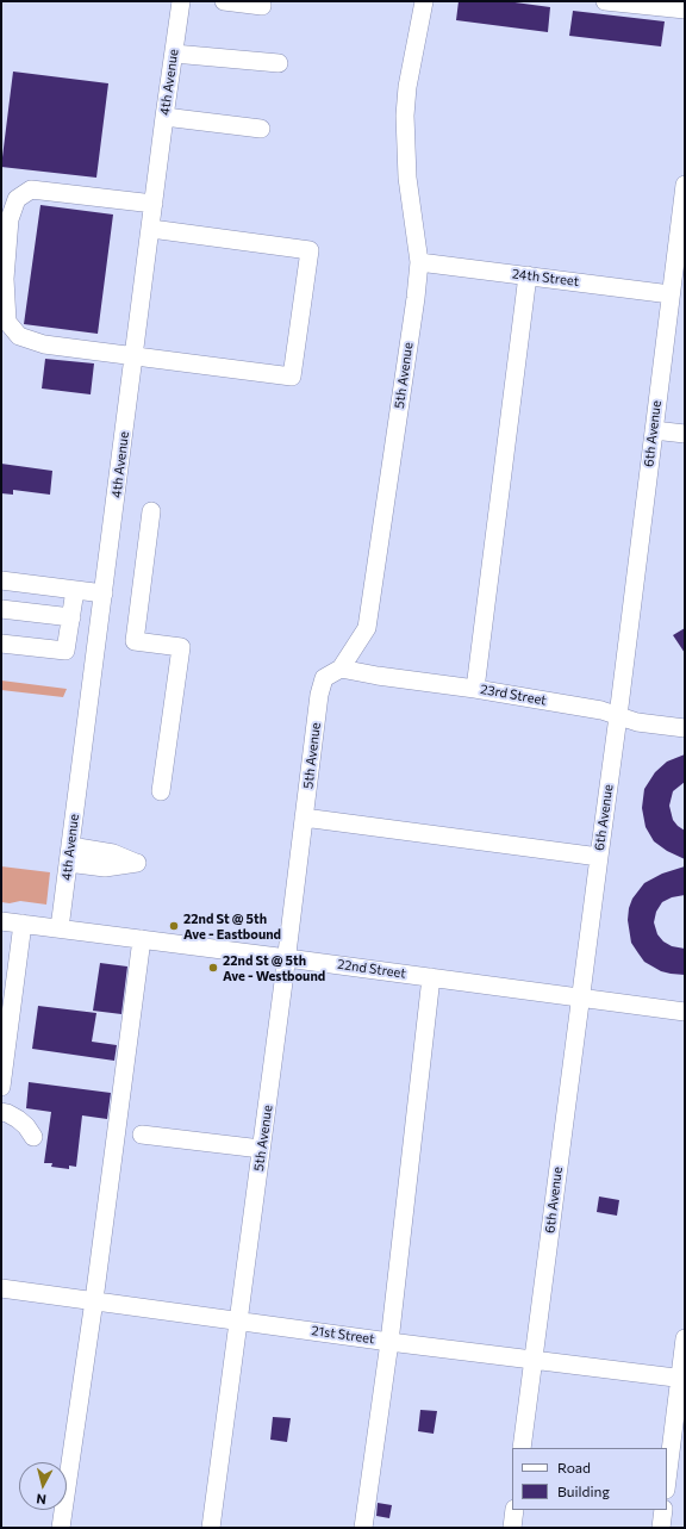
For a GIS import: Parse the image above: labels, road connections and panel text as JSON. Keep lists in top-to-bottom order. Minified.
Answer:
{"streets":{"street":["4th Avenue","24th Street","5th Avenue","6th Avenue","23rd Street","22nd Street","21st Street"]},"crossings":[["4th Avenue","22nd Street"],["24th Street","5th Avenue"],["24th Street","6th Avenue"],["5th Avenue","23rd Street"],["5th Avenue","22nd Street"],["5th Avenue","21st Street"],["6th Avenue","23rd Street"],["6th Avenue","22nd Street"],["6th Avenue","21st Street"]],"places":["22nd St @ 5th Ave - Eastbound","22nd St @ 5th Ave - Westbound"],"legend":["Road","Building"],"north":"bottom"}
